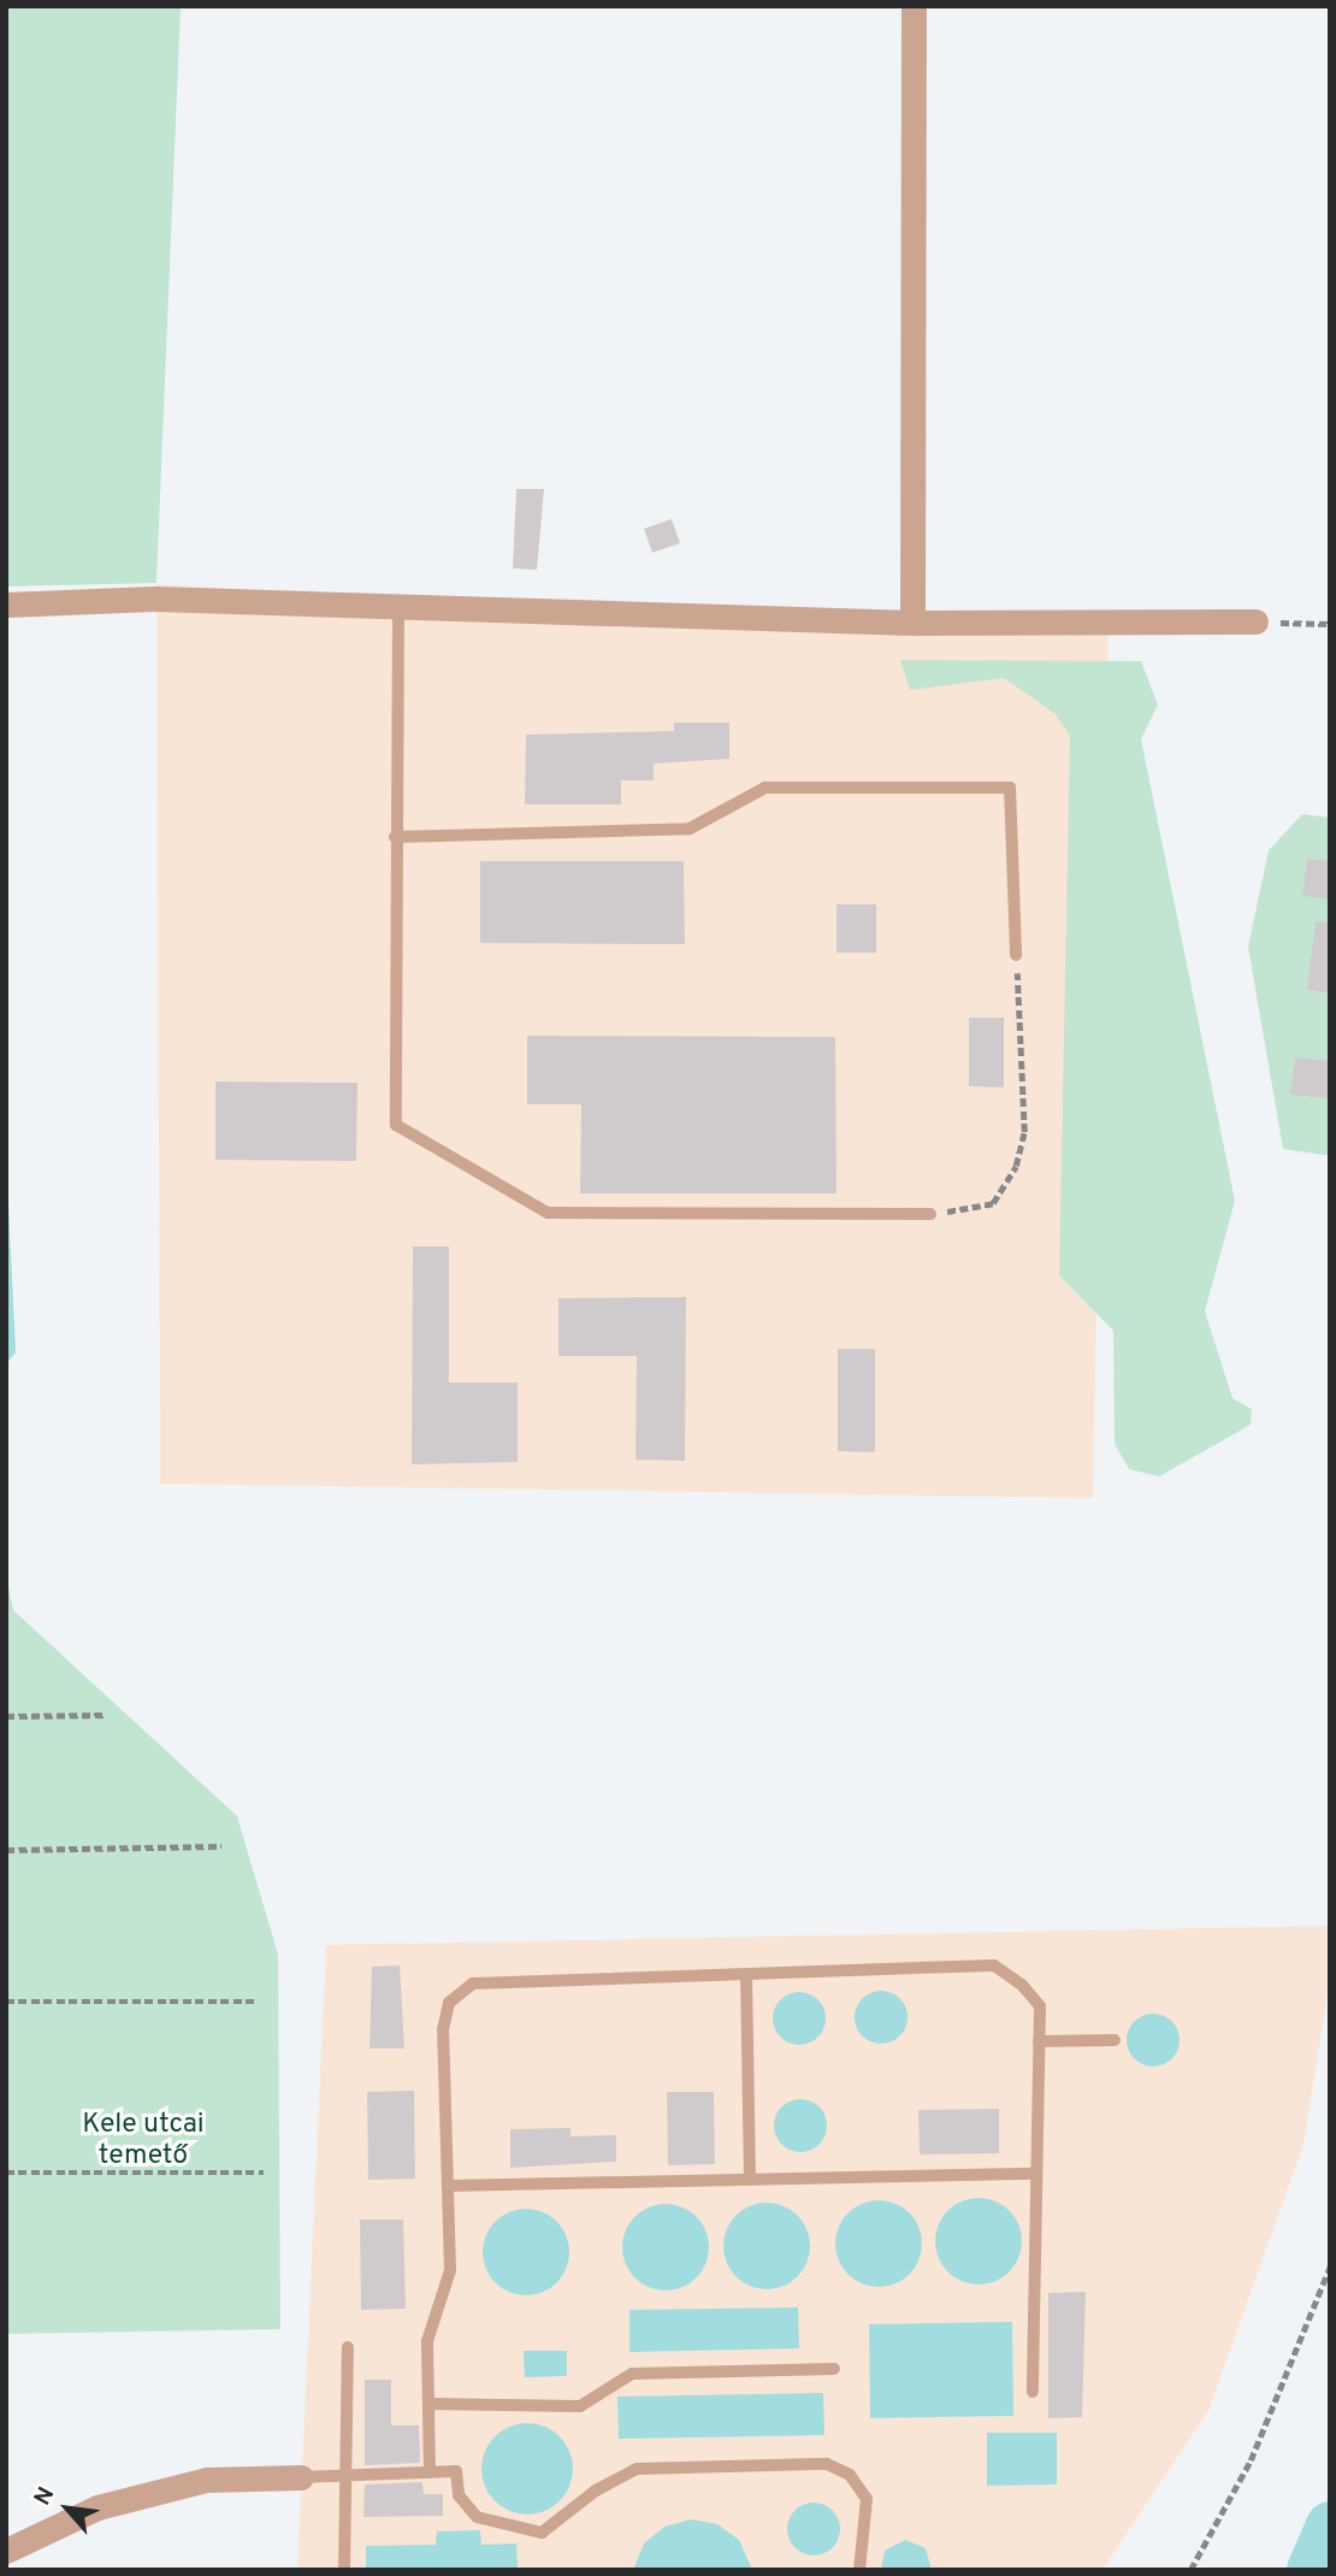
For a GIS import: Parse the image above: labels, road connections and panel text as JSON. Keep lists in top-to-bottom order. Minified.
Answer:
{"parks":["Kele utcai temető"],"north":"top left"}
